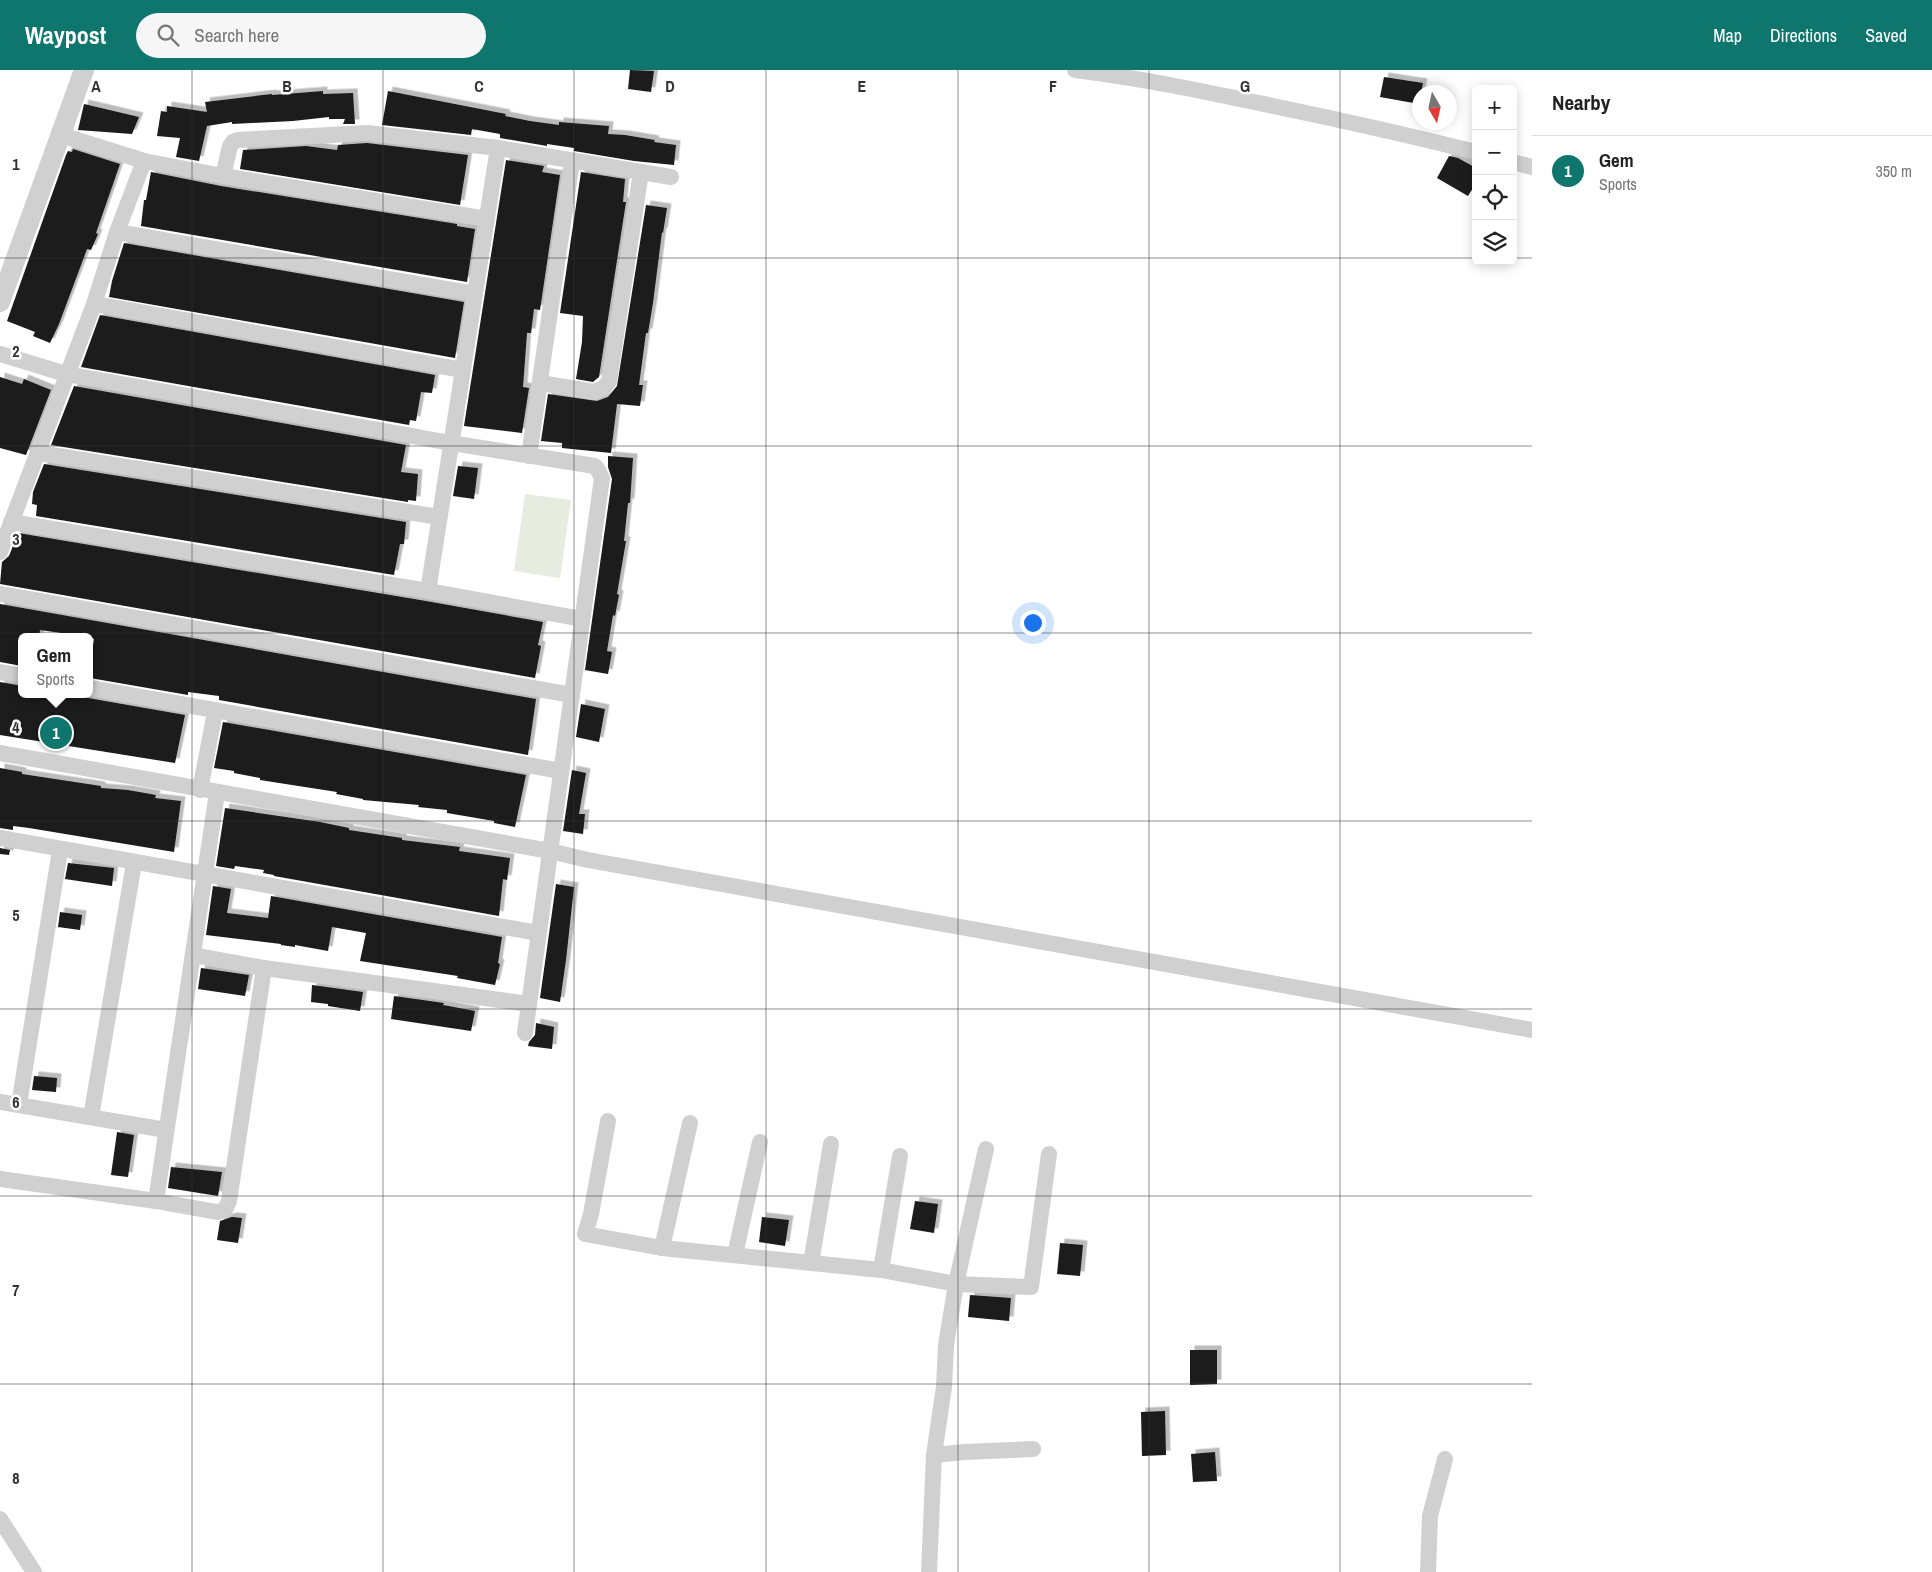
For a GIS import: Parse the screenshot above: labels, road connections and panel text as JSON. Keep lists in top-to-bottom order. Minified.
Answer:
{"north":"bottom","page":{"header":"Waypost","search":"Search here","nav":["Map","Directions","Saved"],"heading":"Nearby","map_buttons":["+","−"],"list":[{"mark":"1","name":"Gem","note":"Sports","value":"350 m"}],"popup":["Gem","Sports"],"pins":"1"},"grid":{"columns":["A","B","C","D","E","F","G"],"rows":["1","2","3","4","5","6","7","8"]}}
